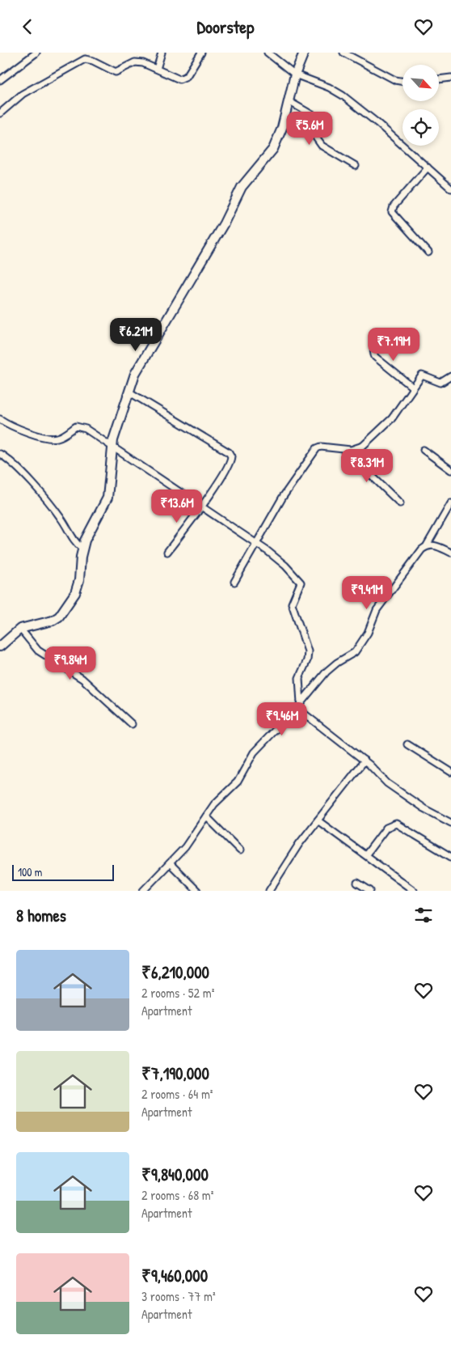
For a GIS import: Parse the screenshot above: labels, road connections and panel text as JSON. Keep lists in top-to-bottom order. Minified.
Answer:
{"scale_bar":"100 m","north":"bottom right","page":{"header":"Doorstep","price":["₹5.6M","₹6.21M","₹7.19M","₹8.31M","₹13.6M","₹9.41M","₹9.84M","₹9.46M"],"scale":"100 m","heading":"8 homes","list":[{"name":"₹6,210,000","note":"2 rooms · 52 m² · Apartment"},{"name":"₹7,190,000","note":"2 rooms · 64 m² · Apartment"},{"name":"₹9,840,000","note":"2 rooms · 68 m² · Apartment"},{"name":"₹9,460,000","note":"3 rooms · 77 m² · Apartment"}]}}
